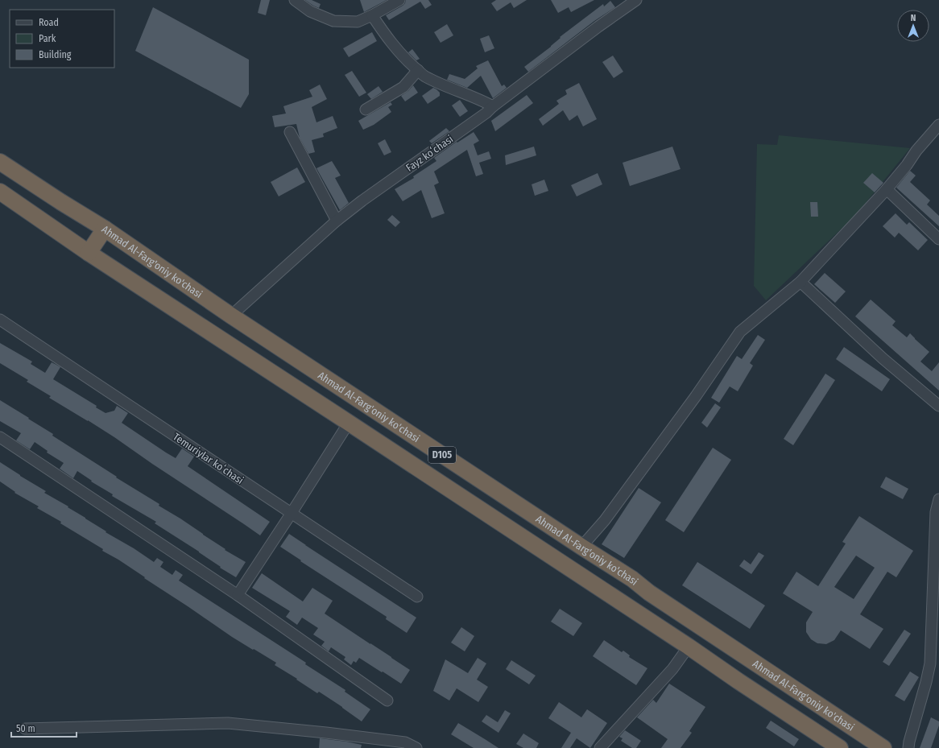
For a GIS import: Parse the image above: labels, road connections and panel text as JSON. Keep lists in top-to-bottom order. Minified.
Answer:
{"streets":{"highway":["Ahmad Al-Farg'oniy ko'chasi","D105"],"street":["Fayz koʻchasi","Temuriylar koʻchasi"]},"crossings":[["Fayz koʻchasi","Ahmad Al-Farg'oniy ko'chasi"]],"legend":["Road","Park","Building"],"scale_bar":"50 m","north":"top"}
